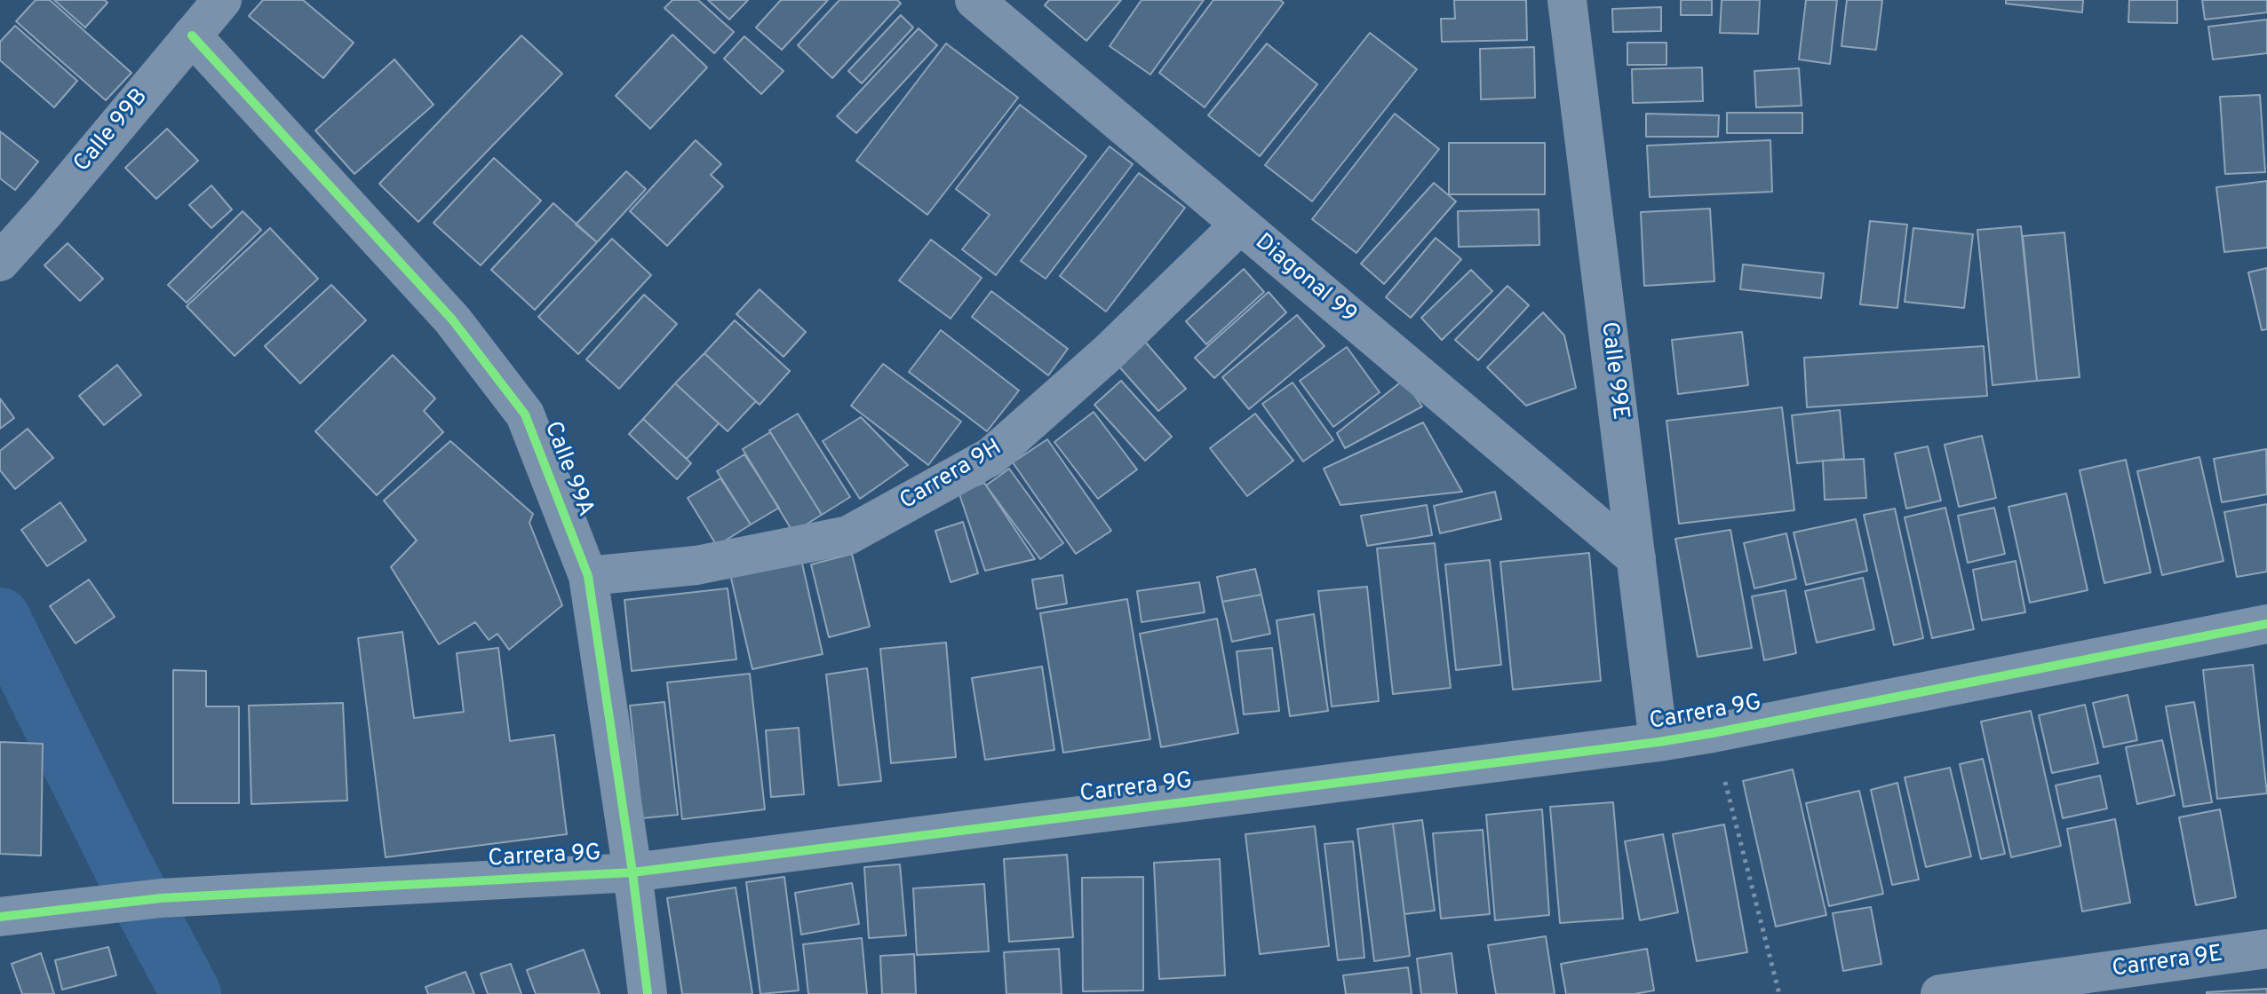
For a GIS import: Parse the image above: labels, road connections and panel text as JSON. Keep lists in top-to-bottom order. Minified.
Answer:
{"streets":{"street":["Calle 99B","Diagonal 99","Calle 99E","Calle 99A","Carrera 9H","Carrera 9G","Carrera 9E"]},"crossings":[["Calle 99B","Calle 99A"],["Diagonal 99","Calle 99E"],["Diagonal 99","Carrera 9H"],["Calle 99E","Carrera 9G"],["Calle 99A","Carrera 9H"],["Calle 99A","Carrera 9G"]]}
